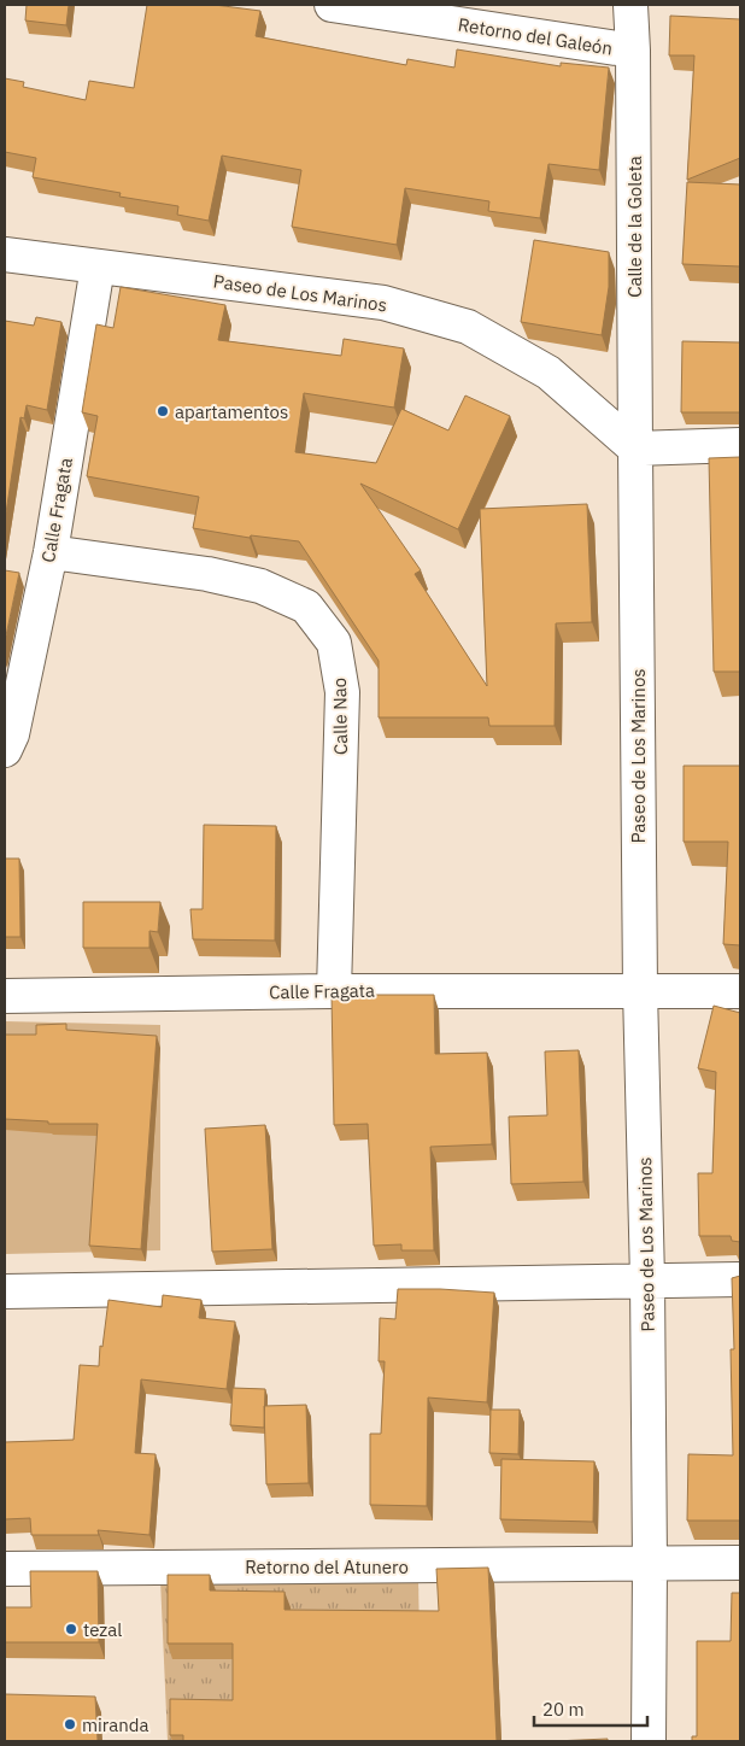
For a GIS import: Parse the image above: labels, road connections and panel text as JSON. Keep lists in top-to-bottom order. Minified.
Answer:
{"streets":{"street":["Retorno del Galeón","Calle de la Goleta","Paseo de Los Marinos","Calle Fragata","Calle Nao","Retorno del Atunero"]},"crossings":[["Retorno del Galeón","Calle de la Goleta"],["Calle de la Goleta","Paseo de Los Marinos"],["Paseo de Los Marinos","Calle Fragata"],["Paseo de Los Marinos","Retorno del Atunero"],["Calle Fragata","Calle Nao"]],"places":["apartamentos","tezal","miranda"],"scale_bar":"20 m"}
